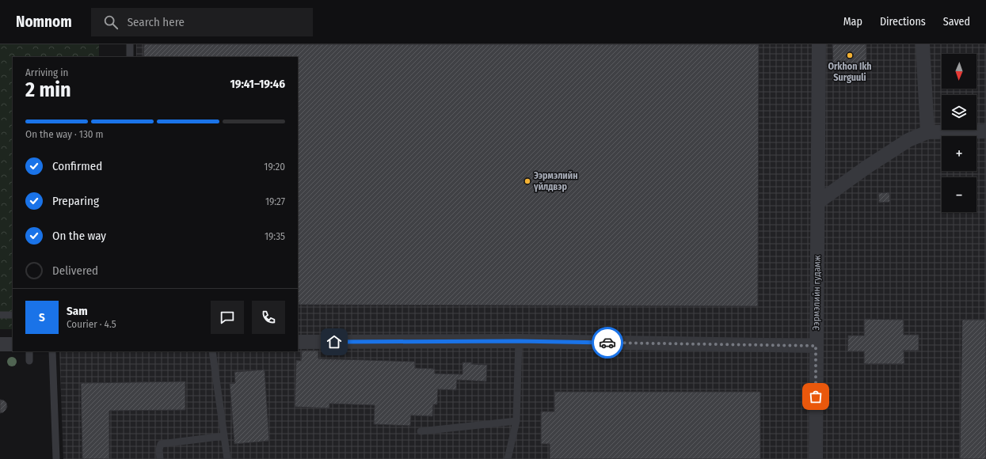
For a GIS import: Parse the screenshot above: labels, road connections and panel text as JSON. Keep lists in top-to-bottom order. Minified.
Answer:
{"streets":{"street":["Ээрмэлийн гудамж"]},"places":["Orkhon Ikh Surguuli","Ээрмэлийн үйлдвэр"],"north":"bottom","page":{"header":"Nomnom","search":"Search here","nav":["Map","Directions","Saved"],"map_buttons":["+","−"],"heading":["2 min","Arriving in","19:41–19:46"],"panel":["Sam","Courier · 4.5"],"bar":"On the way · 130 m","list":[["Confirmed","19:20"],["Preparing","19:27"],["On the way","19:35"],"Delivered"],"round":"S"}}
